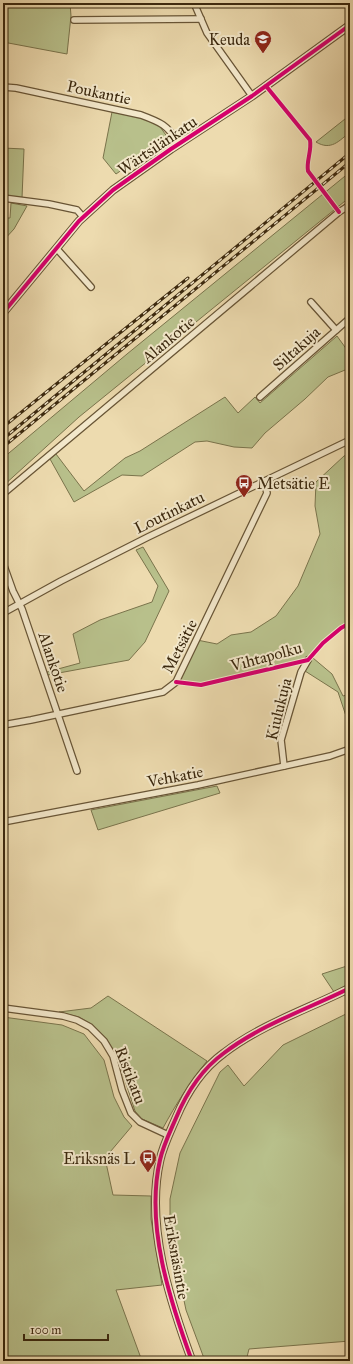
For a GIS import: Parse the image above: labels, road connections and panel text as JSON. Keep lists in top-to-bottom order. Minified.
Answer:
{"streets":{"street":["Poukantie","Wärtsilänkatu","Alankotie","Siltakuja","Loutinkatu","Metsätie","Kiulukuja","Vehkatie","Ristikatu","Eriksnäsintie"],"cycle path":["Vihtapolku"]},"crossings":[["Poukantie","Wärtsilänkatu"],["Alankotie","Loutinkatu"],["Alankotie","Metsätie"],["Loutinkatu","Metsätie"],["Kiulukuja","Vehkatie"],["Ristikatu","Eriksnäsintie"]],"places":{"school or university":["Keuda"],"bus stop":["Metsätie E","Eriksnäs L"]},"scale_bar":"100 m"}
